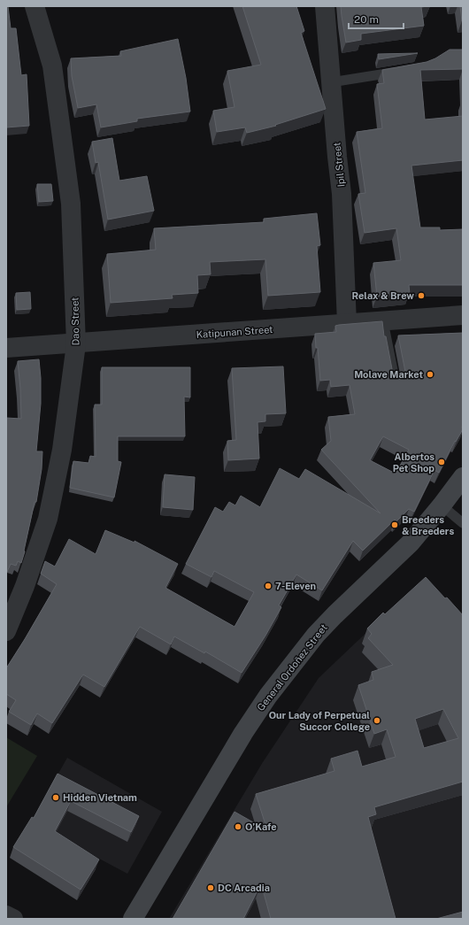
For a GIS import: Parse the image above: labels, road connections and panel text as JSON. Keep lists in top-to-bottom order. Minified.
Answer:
{"streets":{"main road":["General Ordoñez Street"],"street":["Ipil Street","Dao Street","Katipunan Street"]},"crossings":[["Ipil Street","Katipunan Street"],["Dao Street","Katipunan Street"]],"places":["Relax & Brew","Molave Market","Albertos Pet Shop","Breeders & Breeders","7-Eleven","Our Lady of Perpetual Succor College","Hidden Vietnam","O’Kafe","DC Arcadia"],"scale_bar":"20 m"}
